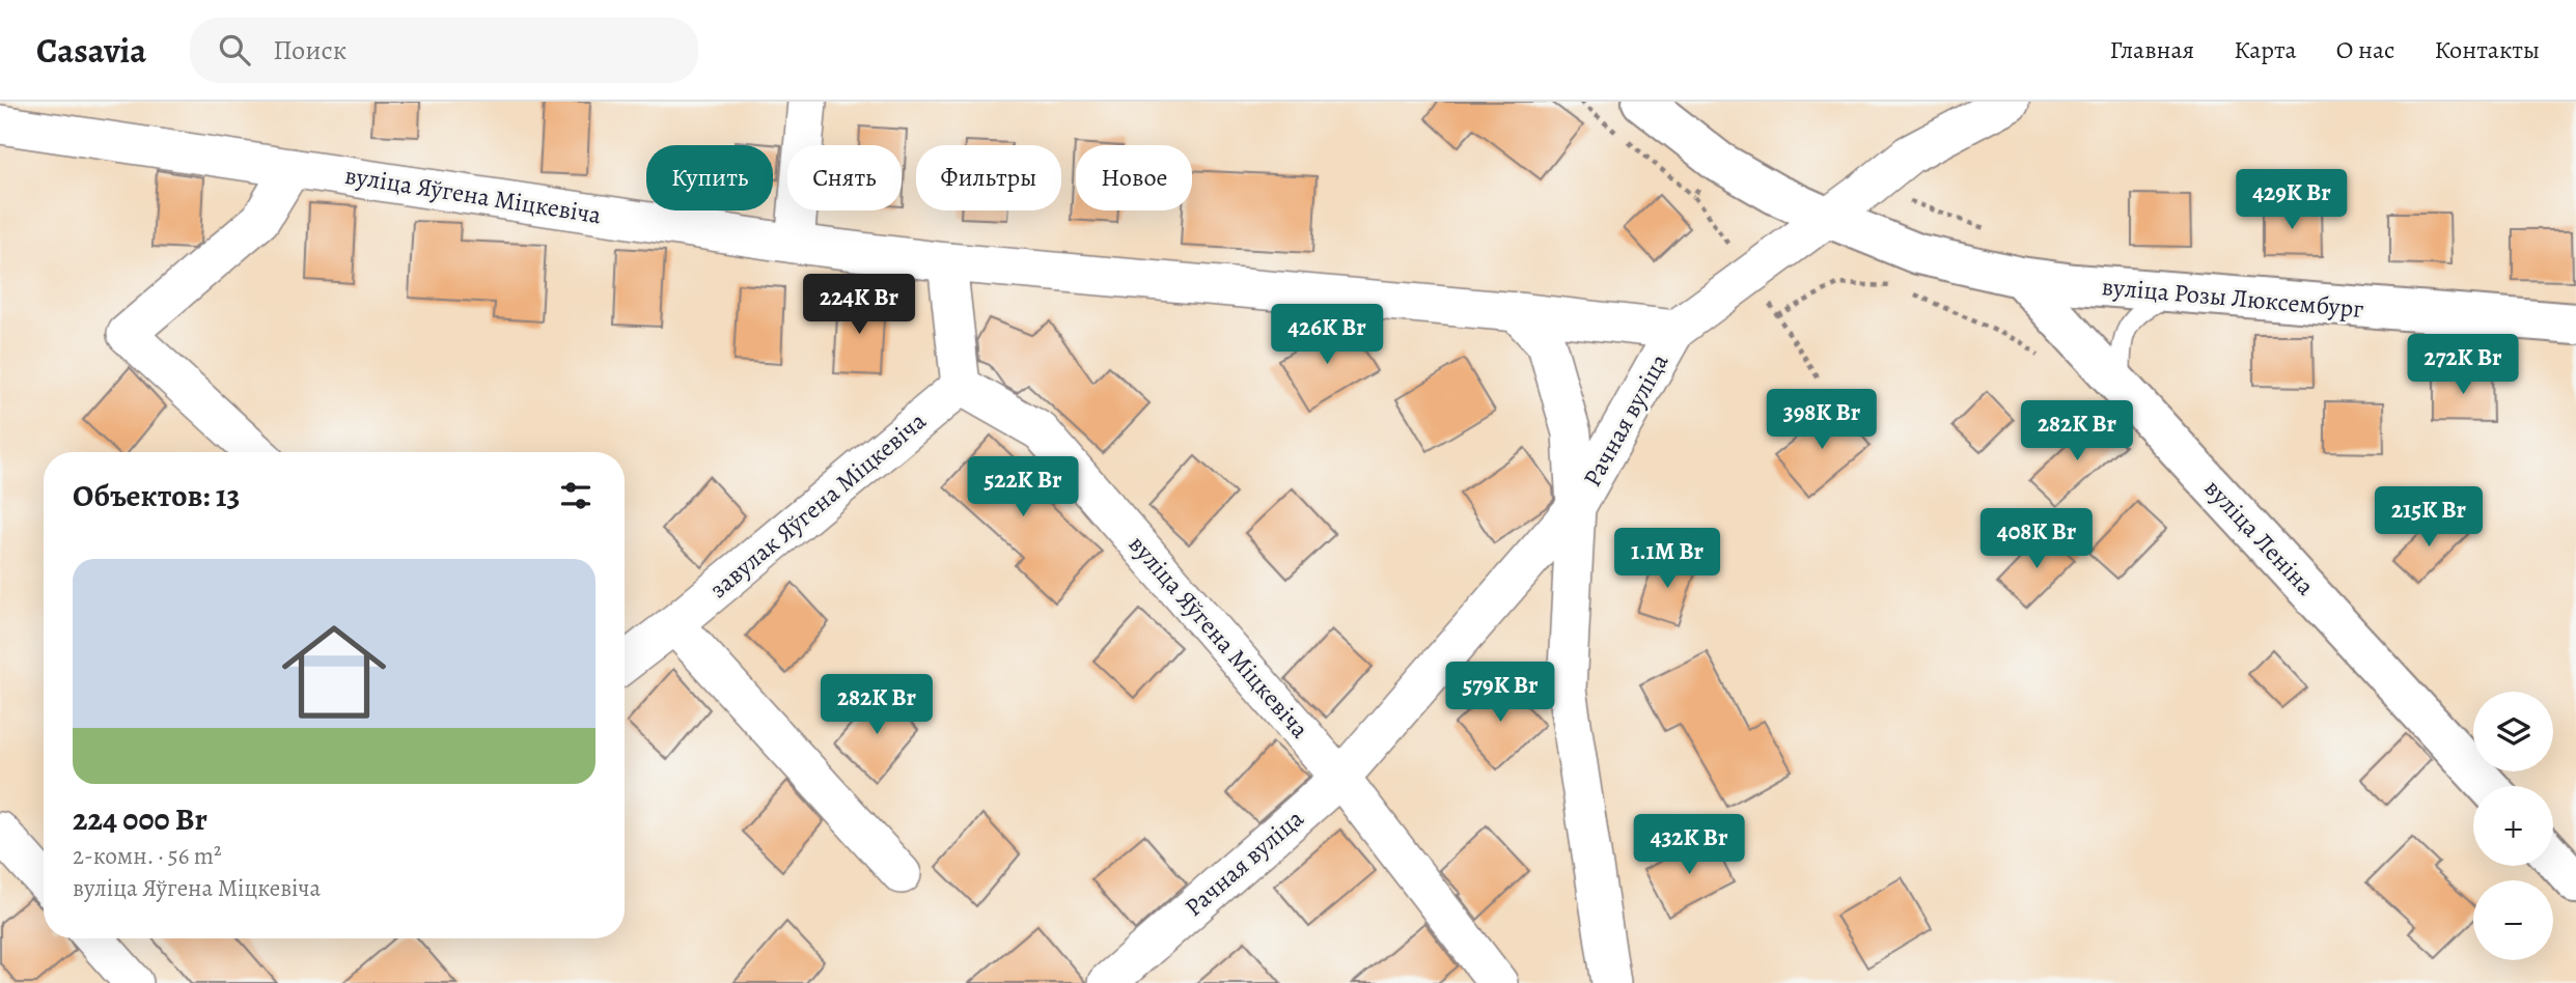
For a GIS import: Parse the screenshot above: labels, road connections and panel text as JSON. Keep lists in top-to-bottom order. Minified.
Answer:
{"streets":{"street":["вуліца Яўгена Міцкевіча","вуліца Розы Люксембург","Рачная вуліца","завулак Яўгена Міцкевіча","вуліца Леніна"]},"crossings":[["вуліца Яўгена Міцкевіча","Рачная вуліца"],["вуліца Яўгена Міцкевіча","завулак Яўгена Міцкевіча"],["вуліца Розы Люксембург","Рачная вуліца"],["вуліца Розы Люксембург","вуліца Леніна"]],"page":{"header":"Casavia","search":"Поиск","nav":["Главная","Карта","О нас","Контакты"],"chip":["Купить","Снять","Фильтры","Новое"],"price":["429K Br","224K Br","426K Br","272K Br","398K Br","282K Br","522K Br","215K Br","408K Br","1.1M Br","579K Br","282K Br","432K Br"],"heading":"Объектов: 13","list":[{"name":"224 000 Br","note":"2-комн. · 56 m² · вуліца Яўгена Міцкевіча"}],"map_buttons":["+","−"]}}
